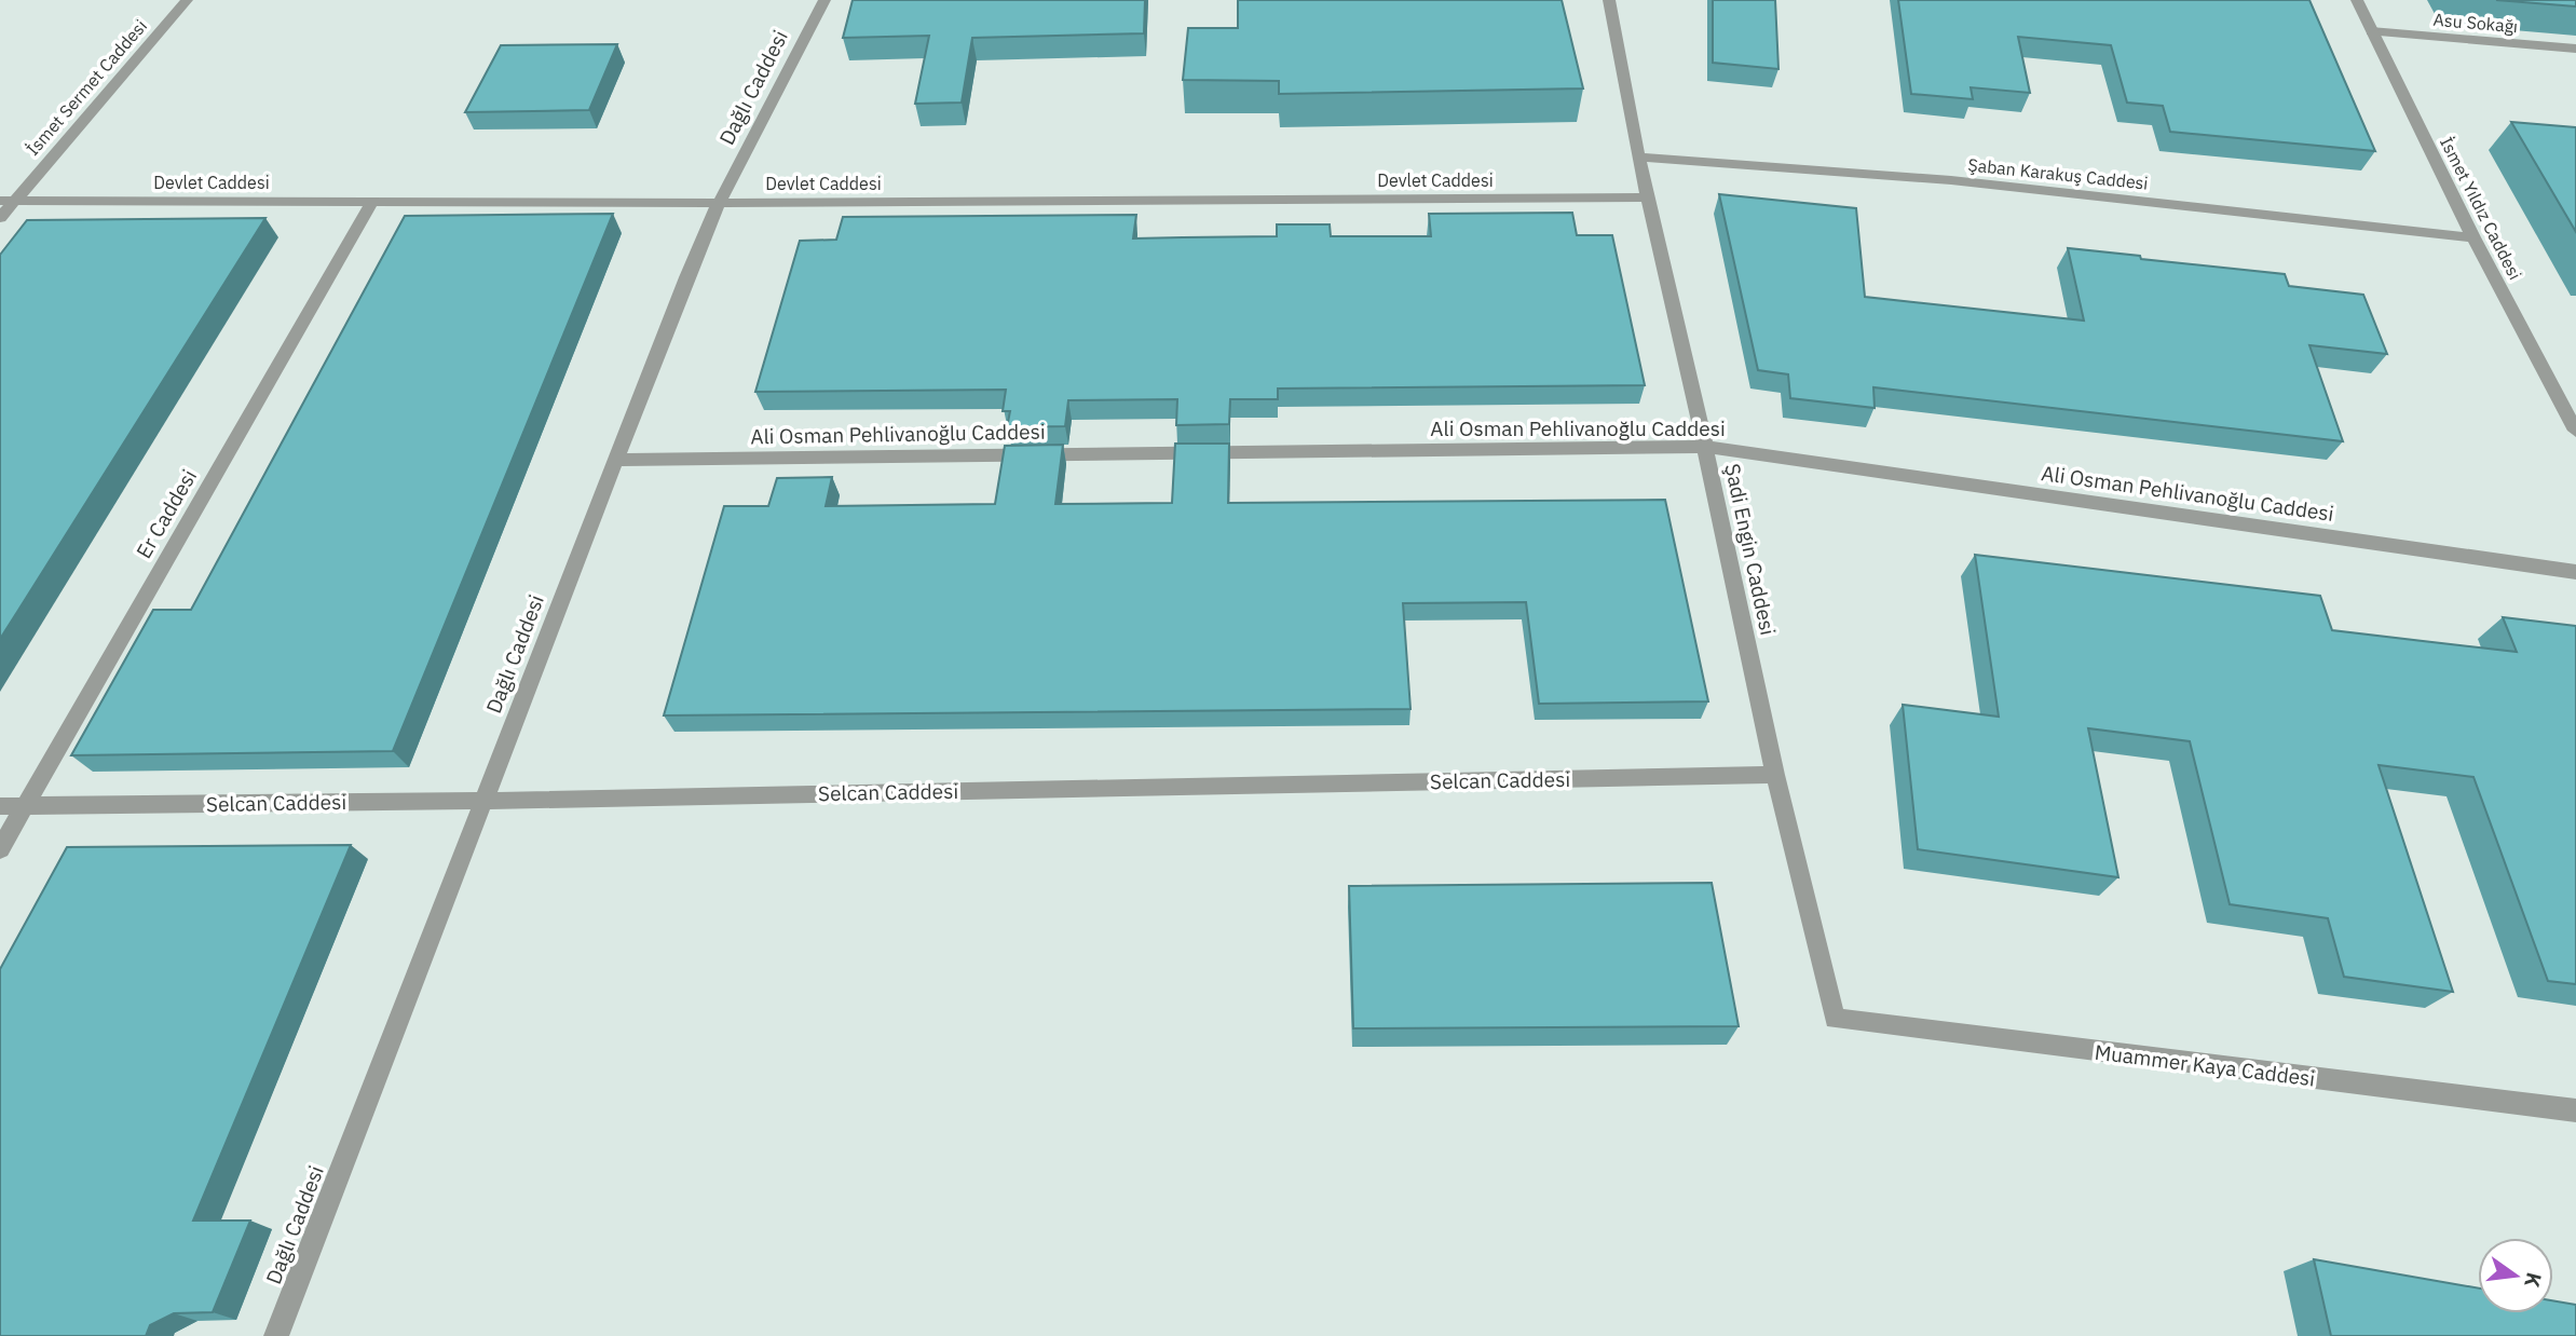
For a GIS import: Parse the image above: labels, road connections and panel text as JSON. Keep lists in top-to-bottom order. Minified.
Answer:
{"streets":{"street":["Asu Sokağı","İsmet Sermet Caddesi","Dağlı Caddesi","Şaban Karakuş Caddesi","Devlet Caddesi","İsmet Yıldız Caddesi","Ali Osman Pehlivanoğlu Caddesi","Er Caddesi","Şadi Engin Caddesi","Selcan Caddesi","Muammer Kaya Caddesi"]},"crossings":[["Asu Sokağı","İsmet Yıldız Caddesi"],["İsmet Sermet Caddesi","Devlet Caddesi"],["Dağlı Caddesi","Devlet Caddesi"],["Dağlı Caddesi","Ali Osman Pehlivanoğlu Caddesi"],["Dağlı Caddesi","Selcan Caddesi"],["Şaban Karakuş Caddesi","İsmet Yıldız Caddesi"],["Şaban Karakuş Caddesi","Şadi Engin Caddesi"],["Devlet Caddesi","Er Caddesi"],["Devlet Caddesi","Şadi Engin Caddesi"],["Ali Osman Pehlivanoğlu Caddesi","Şadi Engin Caddesi"],["Er Caddesi","Selcan Caddesi"],["Şadi Engin Caddesi","Selcan Caddesi"],["Şadi Engin Caddesi","Muammer Kaya Caddesi"]],"north":"right"}
